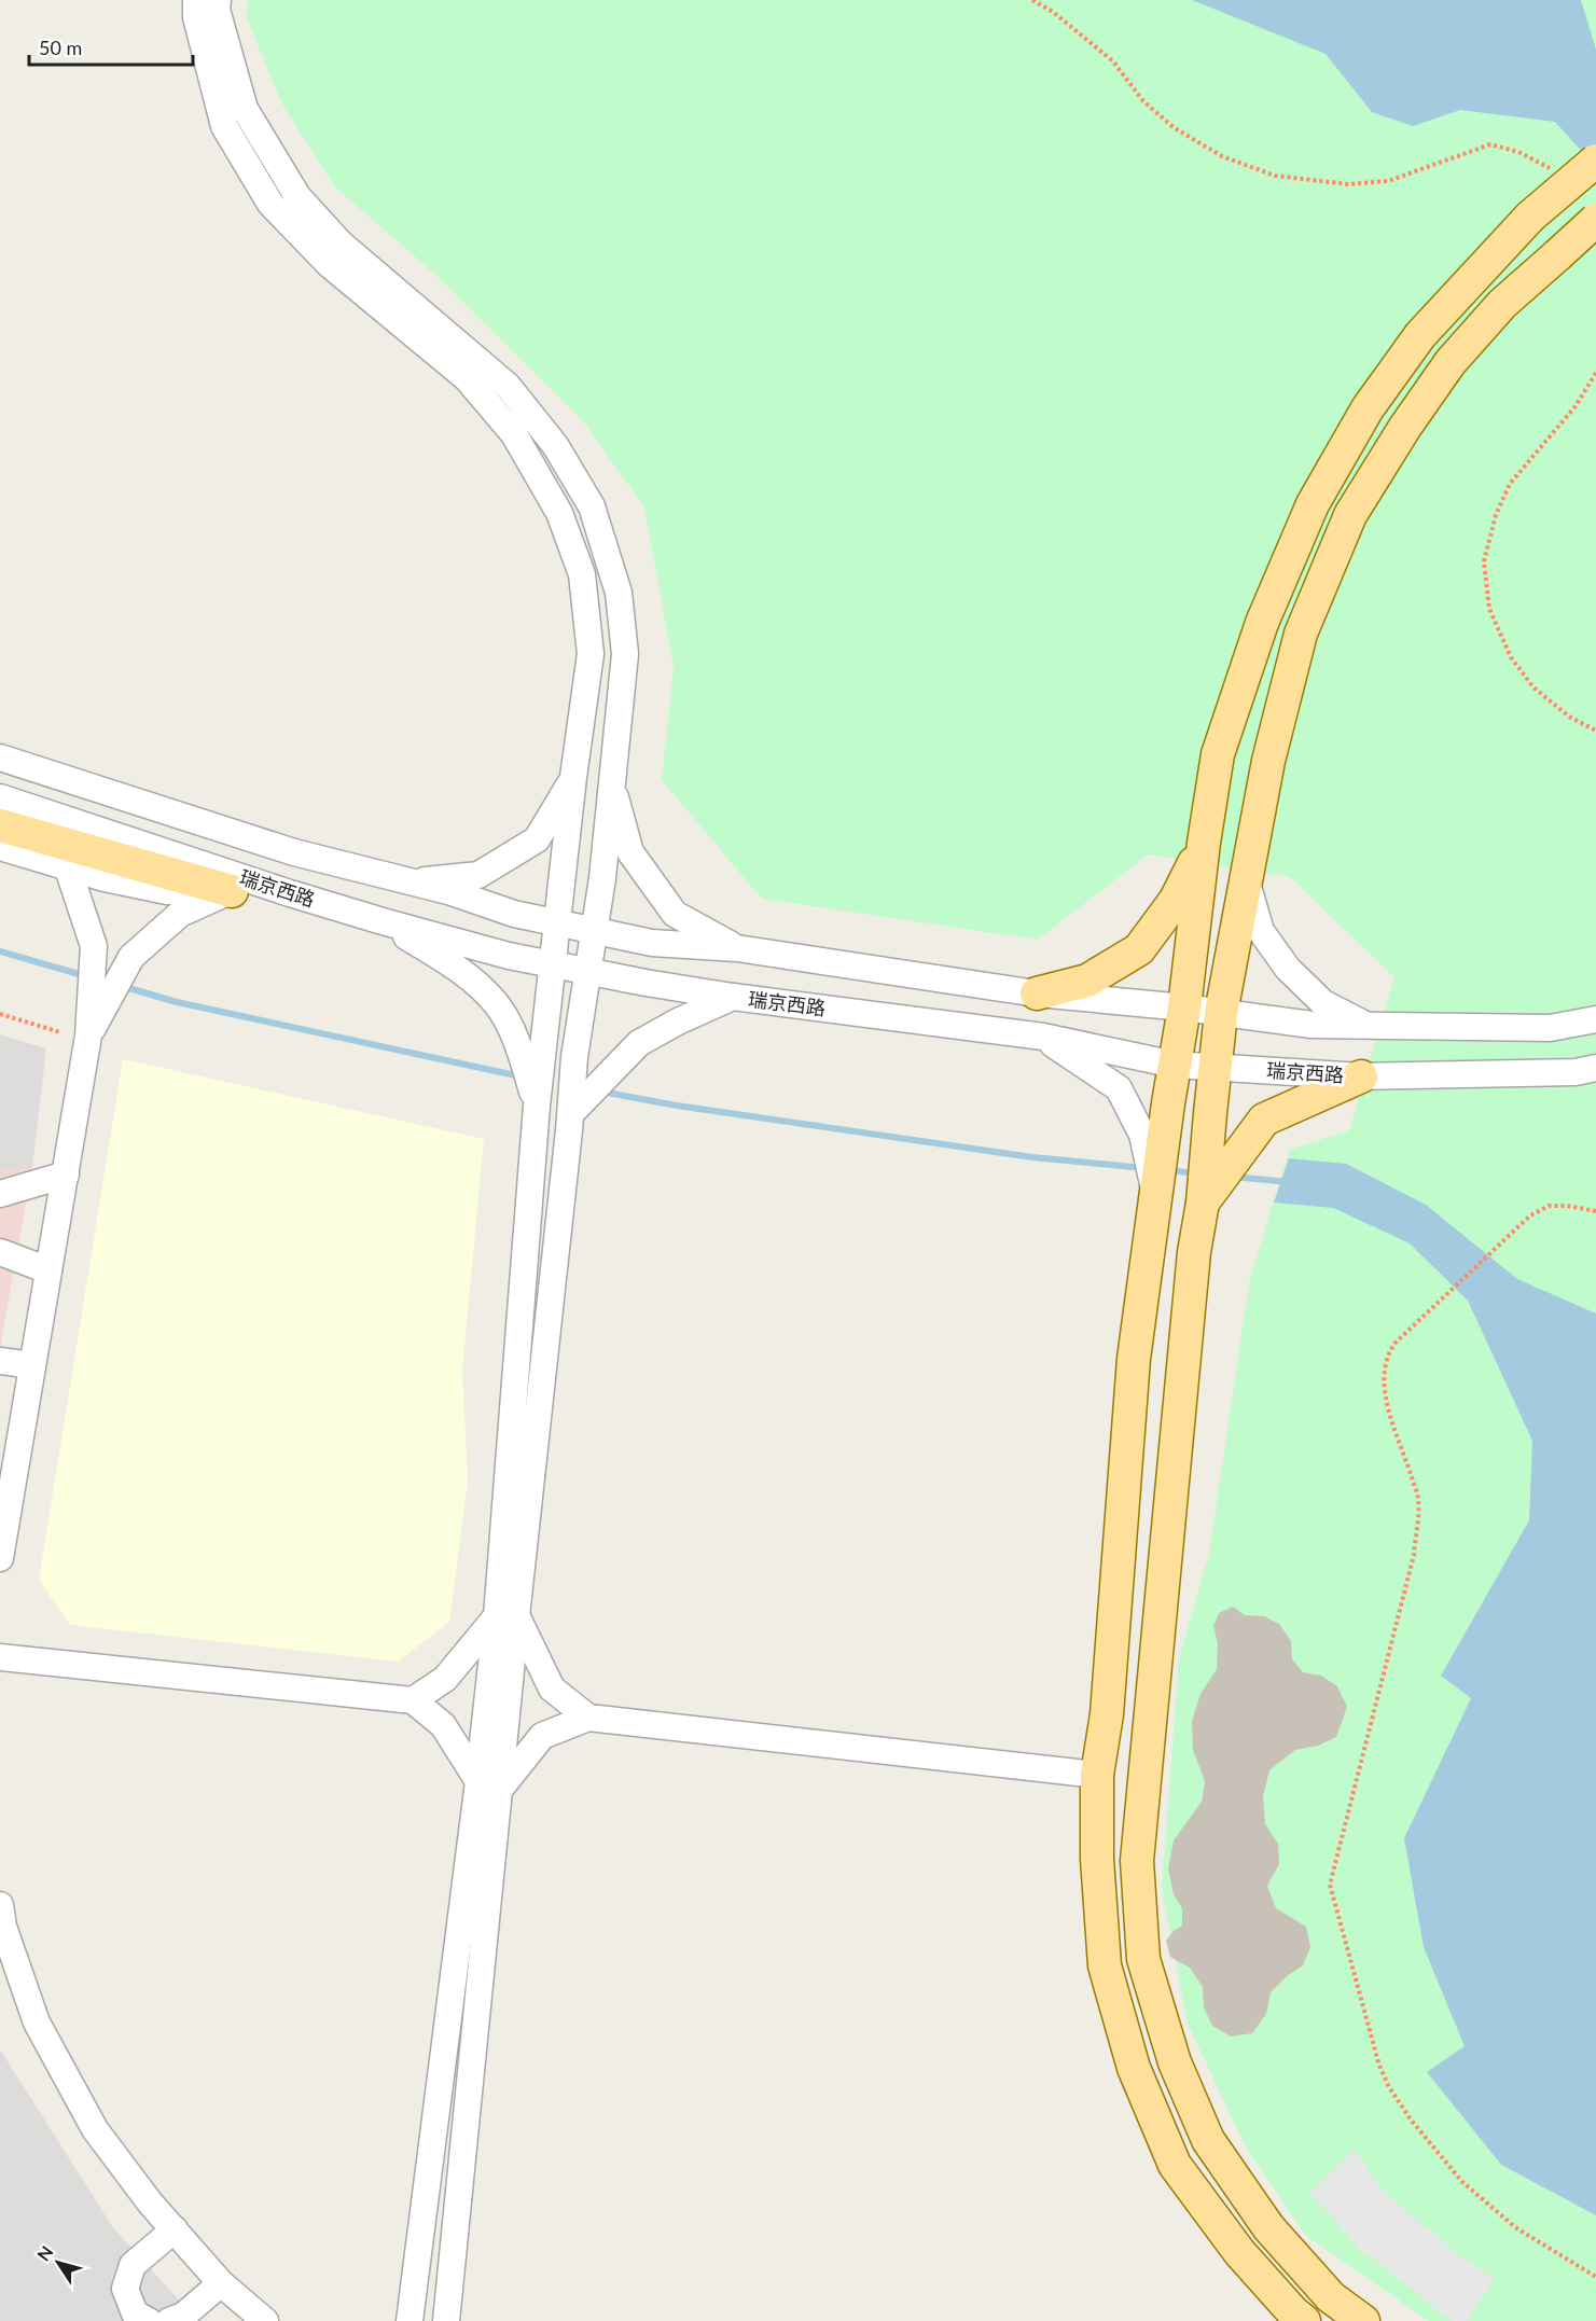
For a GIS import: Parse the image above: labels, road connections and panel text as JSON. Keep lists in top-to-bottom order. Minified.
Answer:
{"streets":{"street":["瑞京西路"]},"scale_bar":"50 m","north":"top left"}
